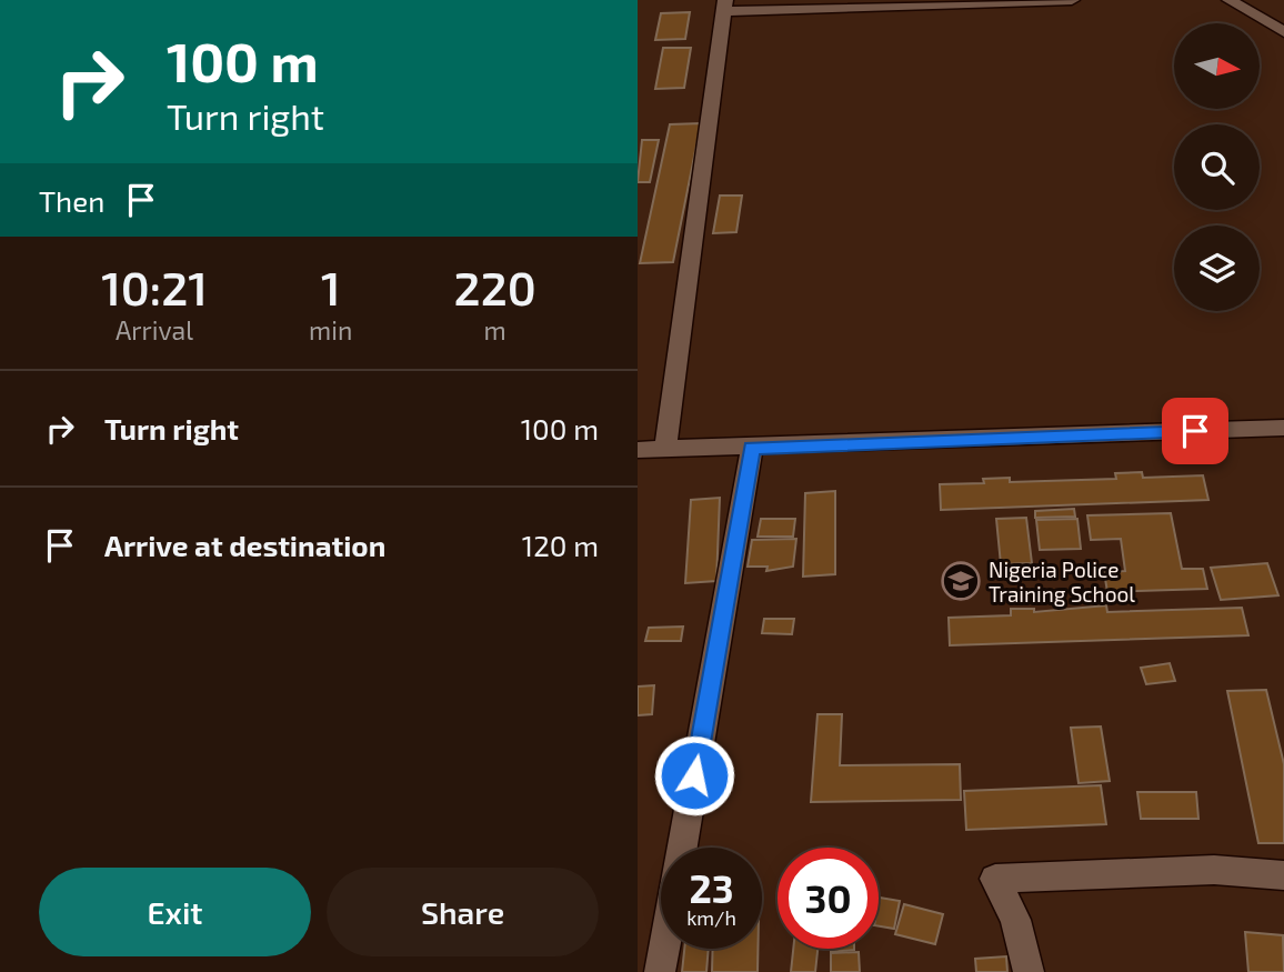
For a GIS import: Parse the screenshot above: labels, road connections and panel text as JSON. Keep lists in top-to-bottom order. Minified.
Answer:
{"places":{"school or university":["Nigeria Police Training School"]},"north":"right","page":{"turn":["100 m","Turn right"],"then":"Then","eta":["10:21","Arrival","1","min","220","m"],"list":[{"name":"Turn right","value":"100 m"},{"name":"Arrive at destination","value":"120 m"}],"speed":"23 km/h","limit":"30","buttons":["Exit","Share"]}}
